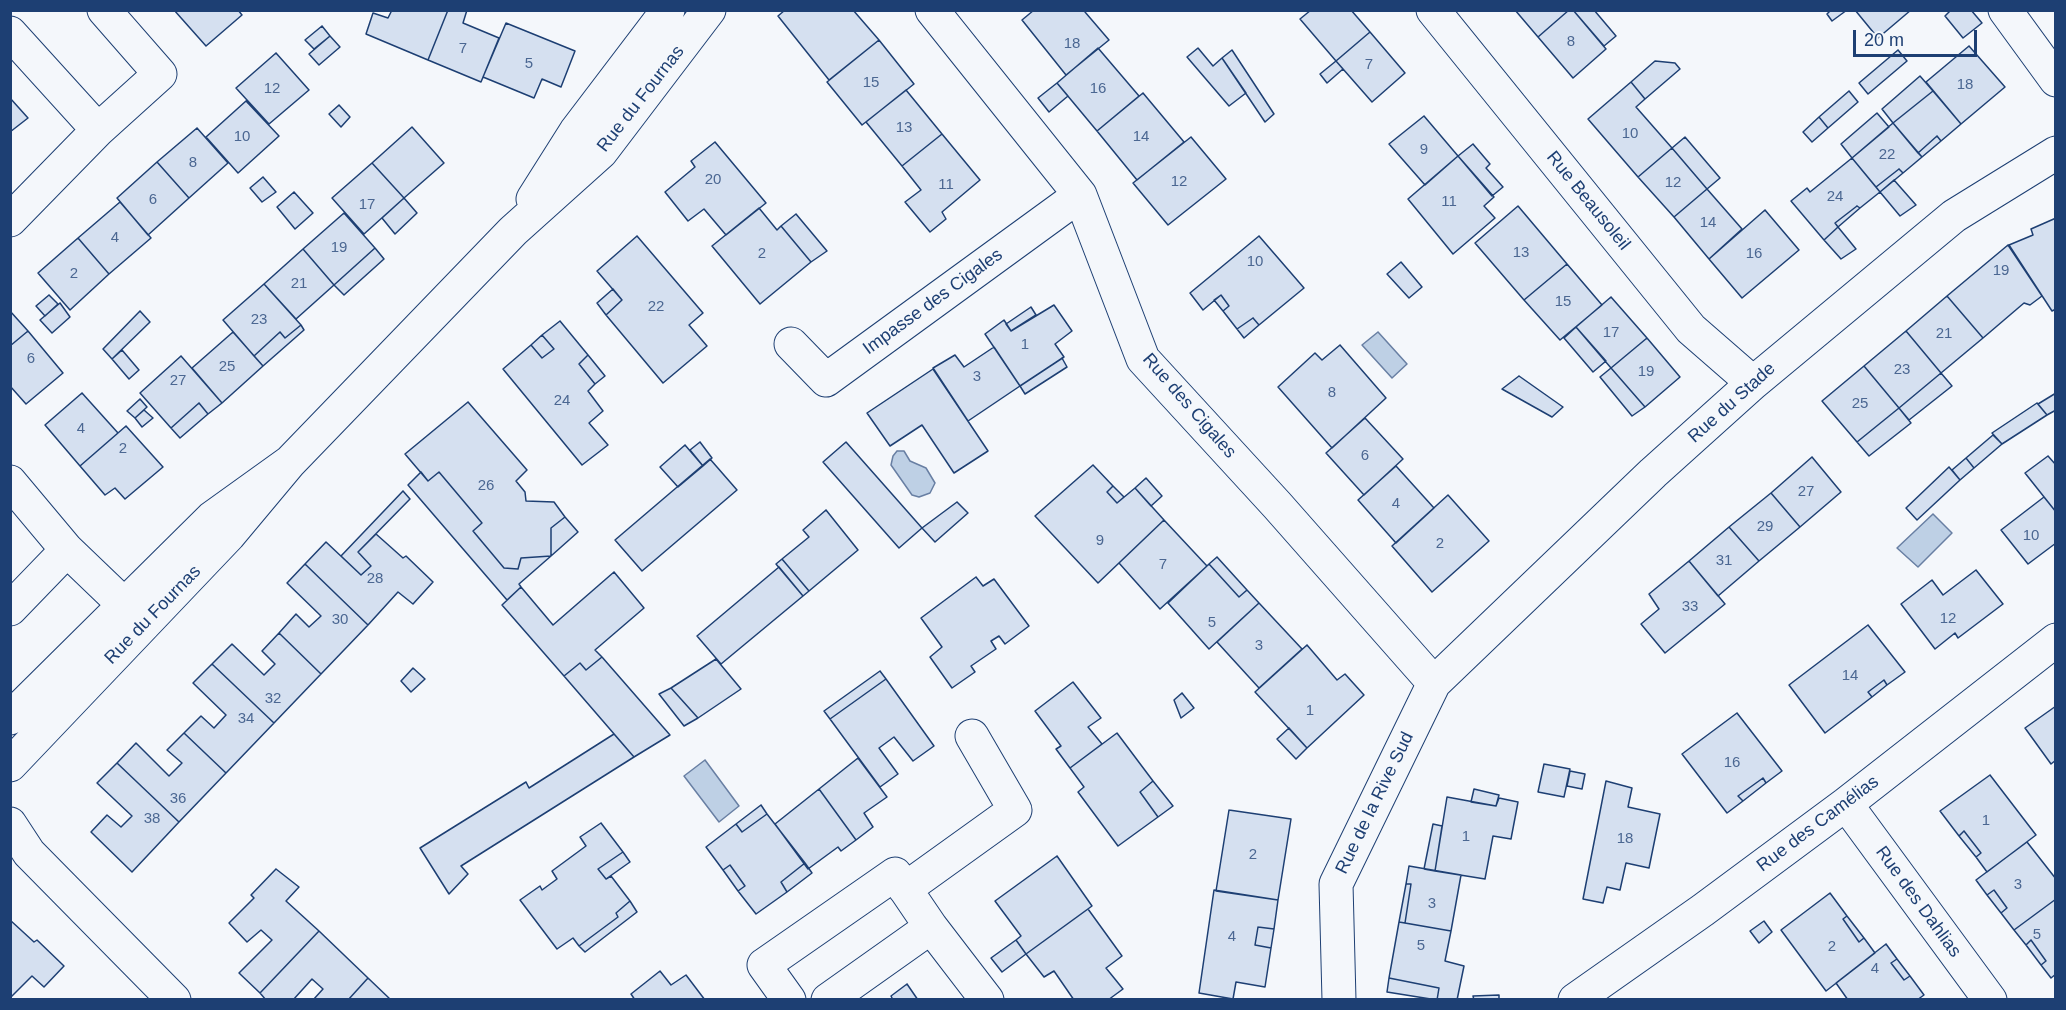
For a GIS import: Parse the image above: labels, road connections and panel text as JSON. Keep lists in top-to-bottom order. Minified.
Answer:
{"streets":{"street":["Rue du Fournas","Rue Beausoleil","Impasse des Cigales","Rue du Stade","Rue des Cigales","Rue de la Rive Sud","Rue des Camélias","Rue des Dahlias"]},"crossings":[["Rue Beausoleil","Rue du Stade"],["Impasse des Cigales","Rue des Cigales"],["Rue du Stade","Rue des Cigales"],["Rue du Stade","Rue de la Rive Sud"],["Rue des Cigales","Rue de la Rive Sud"],["Rue des Camélias","Rue des Dahlias"]],"house_numbers":["8","18","7","5","7","15","18","12","16","13","10","10","14","9","22","8","20","12","12","11","24","6","11","17","14","4","19","13","2","16","10","19","2","21","15","22","23","17","21","1","6","25","23","19","3","27","8","24","25","4","2","6","26","27","4","29","10","9","2","31","7","28","33","12","30","5","3","14","32","1","34","16","36","38","1","1","18","2","3","3","5","4","5","2","4"],"scale_bar":"20 m"}
